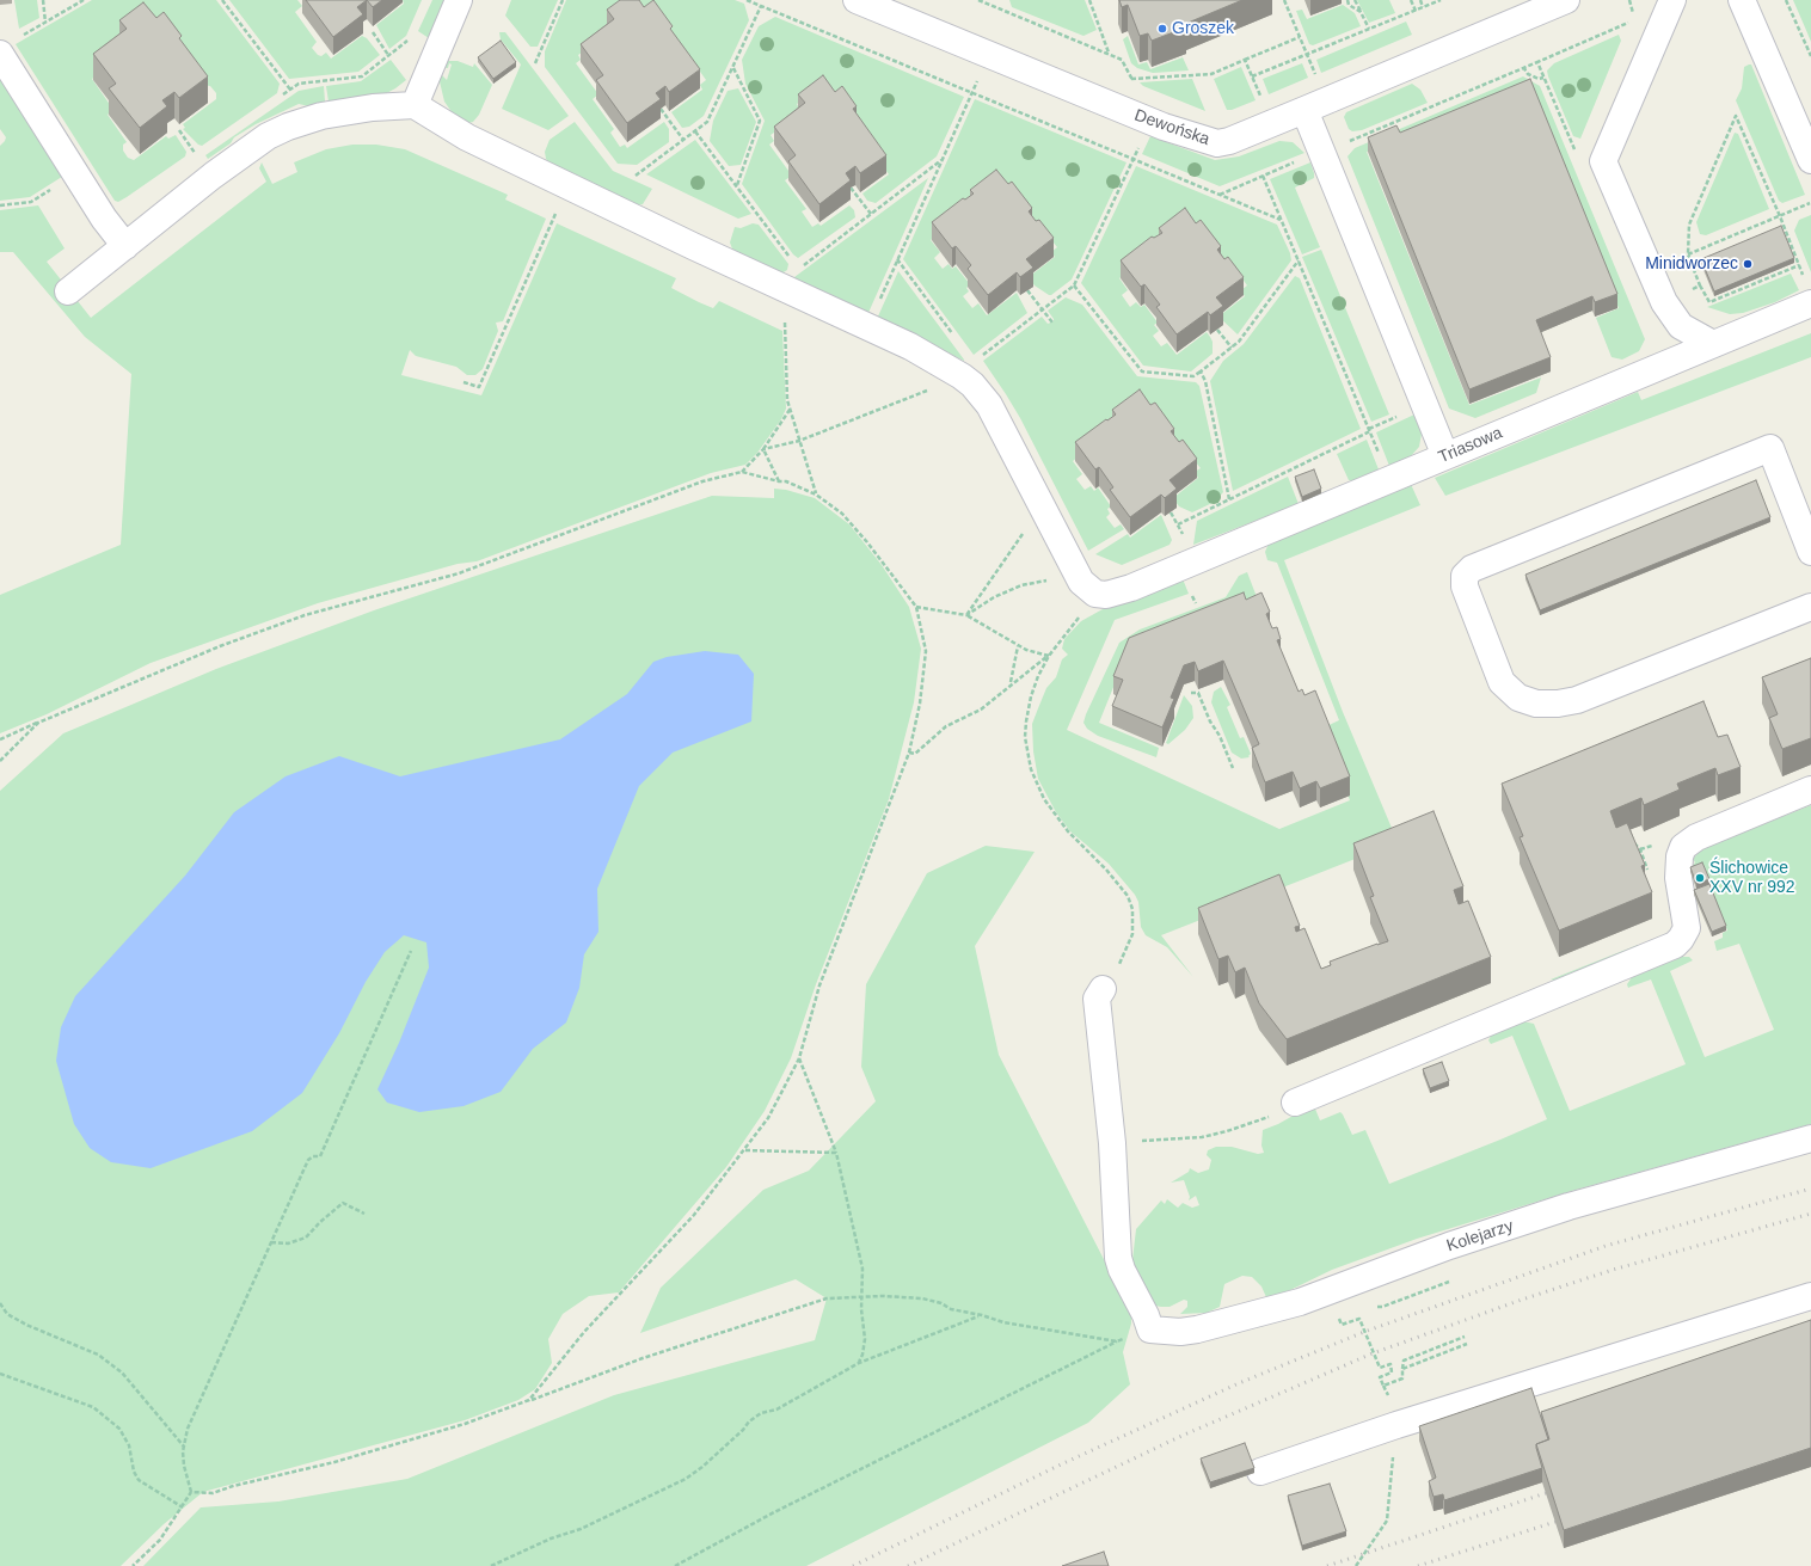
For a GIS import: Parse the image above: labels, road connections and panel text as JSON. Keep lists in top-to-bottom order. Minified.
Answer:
{"streets":{"street":["Dewońska","Triasowa","Kolejarzy"]},"places":["Groszek","Minidworzec","Ślichowice XXV nr 992"]}
